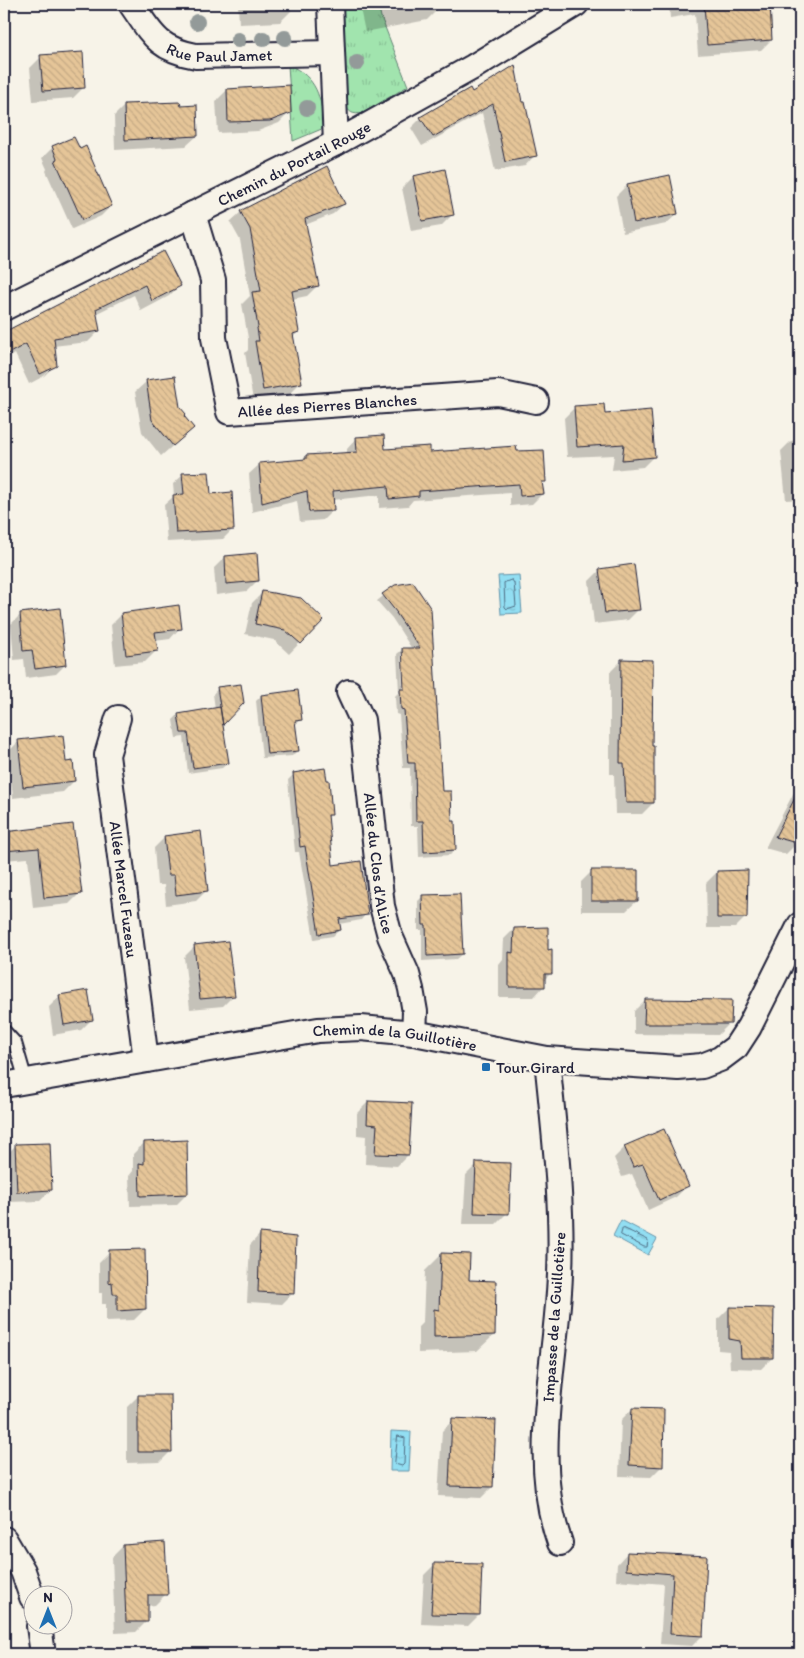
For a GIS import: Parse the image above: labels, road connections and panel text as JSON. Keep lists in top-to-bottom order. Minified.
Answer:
{"streets":{"street":["Rue Paul Jamet","Chemin du Portail Rouge","Allée des Pierres Blanches","Allée du Clos d'ALice","Allée Marcel Fuzeau","Chemin de la Guillotière","Impasse de la Guillotière"]},"crossings":[["Chemin du Portail Rouge","Allée des Pierres Blanches"],["Allée du Clos d'ALice","Chemin de la Guillotière"],["Allée Marcel Fuzeau","Chemin de la Guillotière"],["Chemin de la Guillotière","Impasse de la Guillotière"]],"places":{"transit":["Tour Girard"]},"north":"top"}
